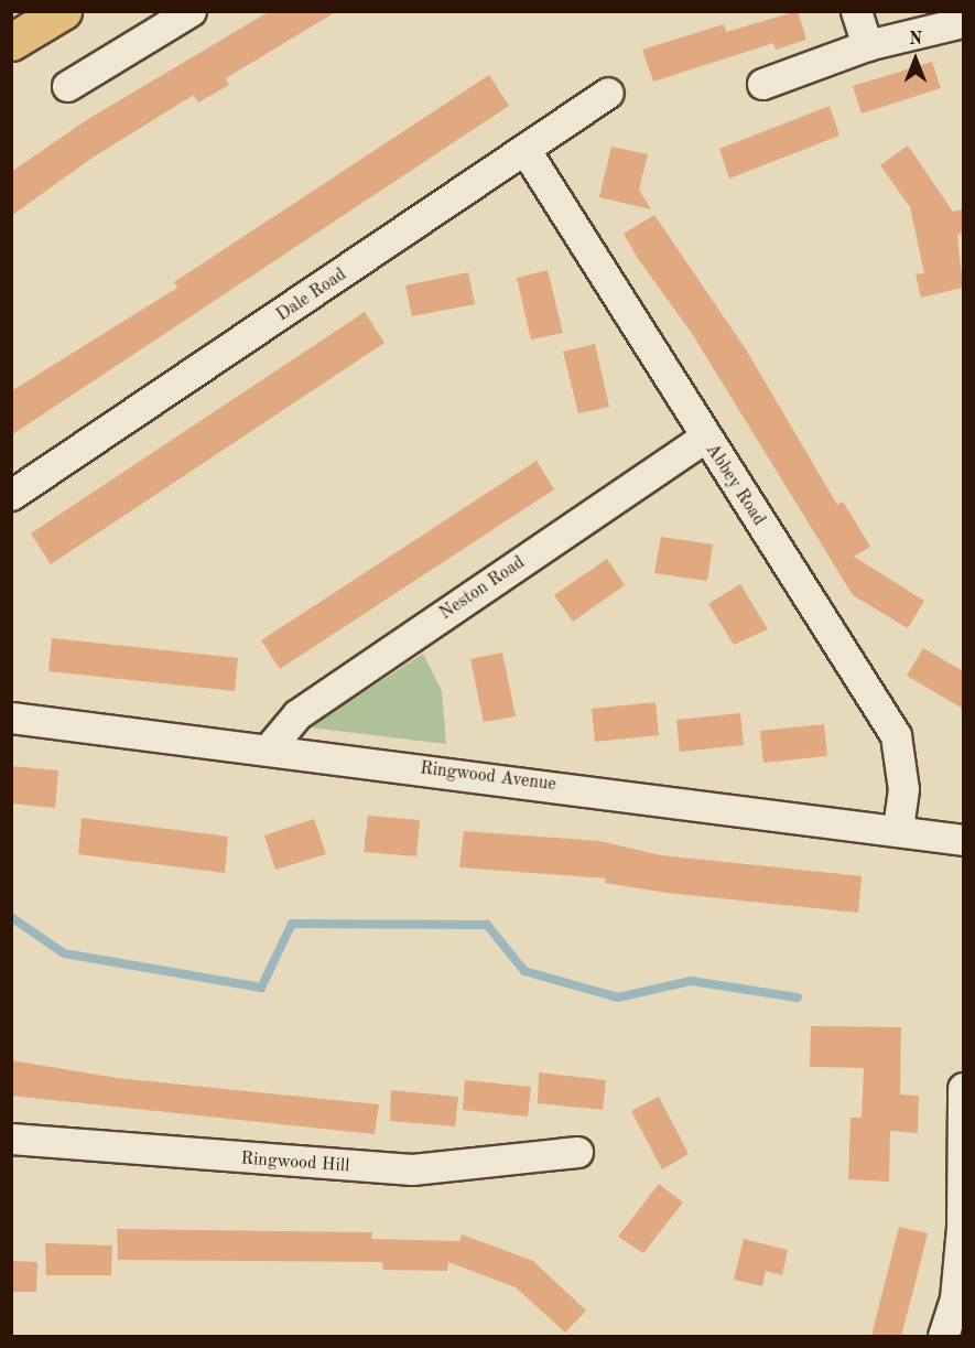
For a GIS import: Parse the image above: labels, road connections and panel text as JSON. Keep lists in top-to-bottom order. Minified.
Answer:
{"streets":{"street":["Dale Road","Abbey Road","Neston Road","Ringwood Avenue","Ringwood Hill"]},"crossings":[["Dale Road","Abbey Road"],["Abbey Road","Neston Road"],["Abbey Road","Ringwood Avenue"],["Neston Road","Ringwood Avenue"]],"north":"top"}
